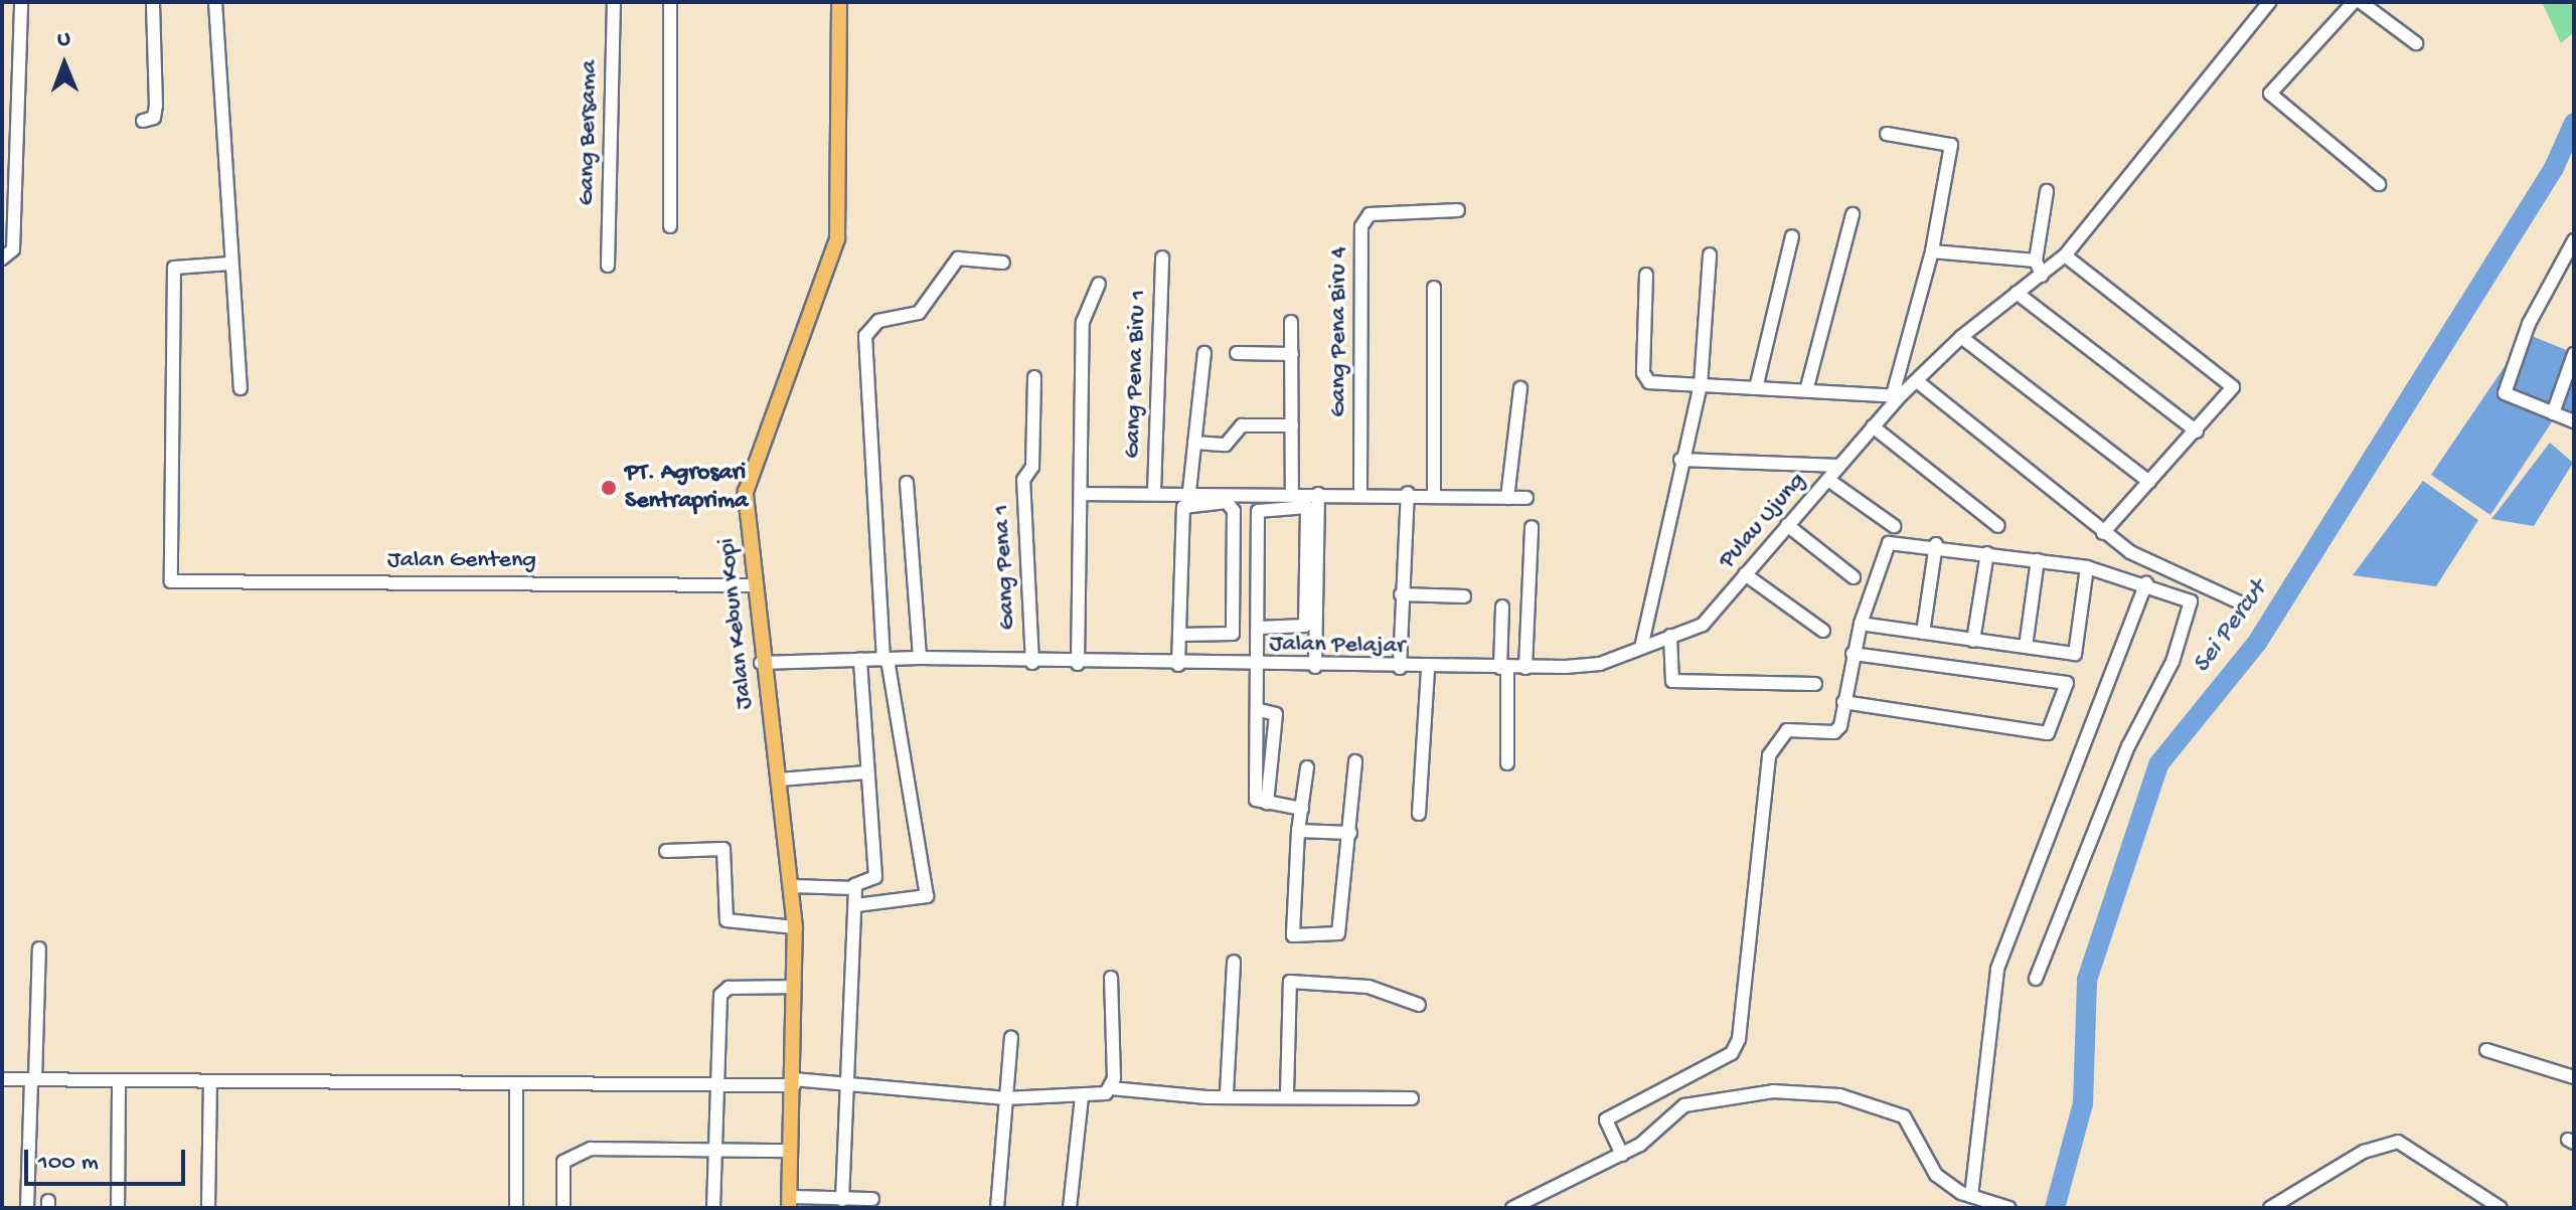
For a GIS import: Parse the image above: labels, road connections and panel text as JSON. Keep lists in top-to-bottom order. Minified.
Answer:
{"streets":{"main road":["Jalan Kebun Kopi"],"street":["Gang Bersama","Gang Pena Biru 4","Gang Pena Biru 1","Pulau Ujung","Jalan Genteng","Gang Pena 1","Jalan Pelajar"]},"crossings":[["Pulau Ujung","Jalan Pelajar"],["Jalan Genteng","Jalan Kebun Kopi"],["Gang Pena 1","Jalan Pelajar"],["Jalan Kebun Kopi","Jalan Pelajar"]],"water":["Sei Percut"],"places":["PT. Agrosari Sentraprima"],"scale_bar":"100 m","north":"top"}
